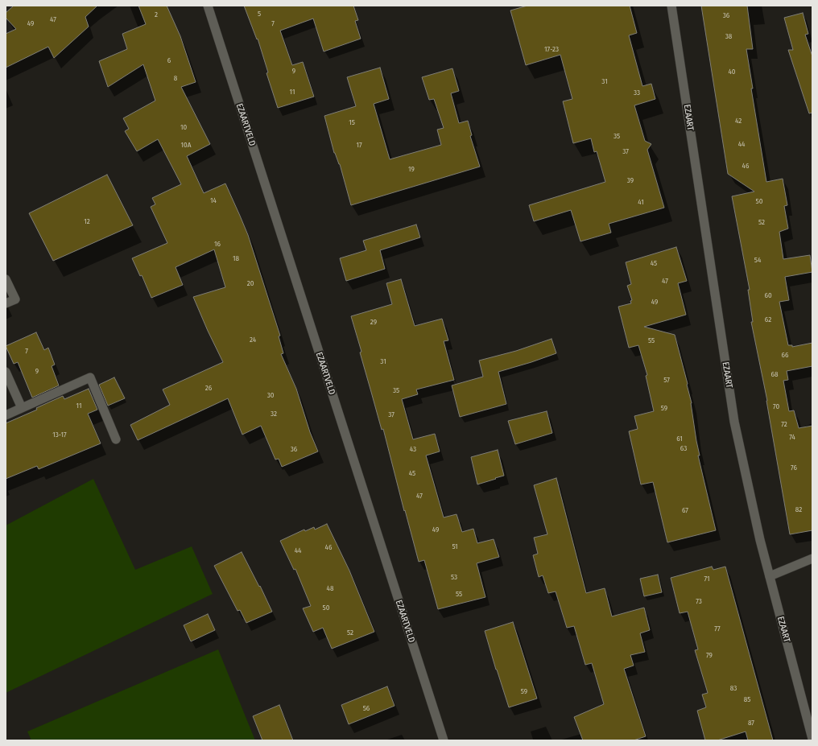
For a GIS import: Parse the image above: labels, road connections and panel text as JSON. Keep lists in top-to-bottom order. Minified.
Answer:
{"streets":{"street":["EZAART","EZAARTVELD"]},"house_numbers":["5","2","36","47","49","7","38","17-23","6","9","40","8","31","11","33","42","15","10","35","44","10A","17","37","46","19","39","14","50","41","12","52","16","18","54","45","47","20","60","49","62","29","24","55","7","66","31","9","68","57","26","35","30","11","70","59","32","37","72","13-17","74","61","63","36","43","76","45","47","82","67","49","51","46","44","53","71","48","55","73","50","77","52","79","83","59","85","56","87"]}
